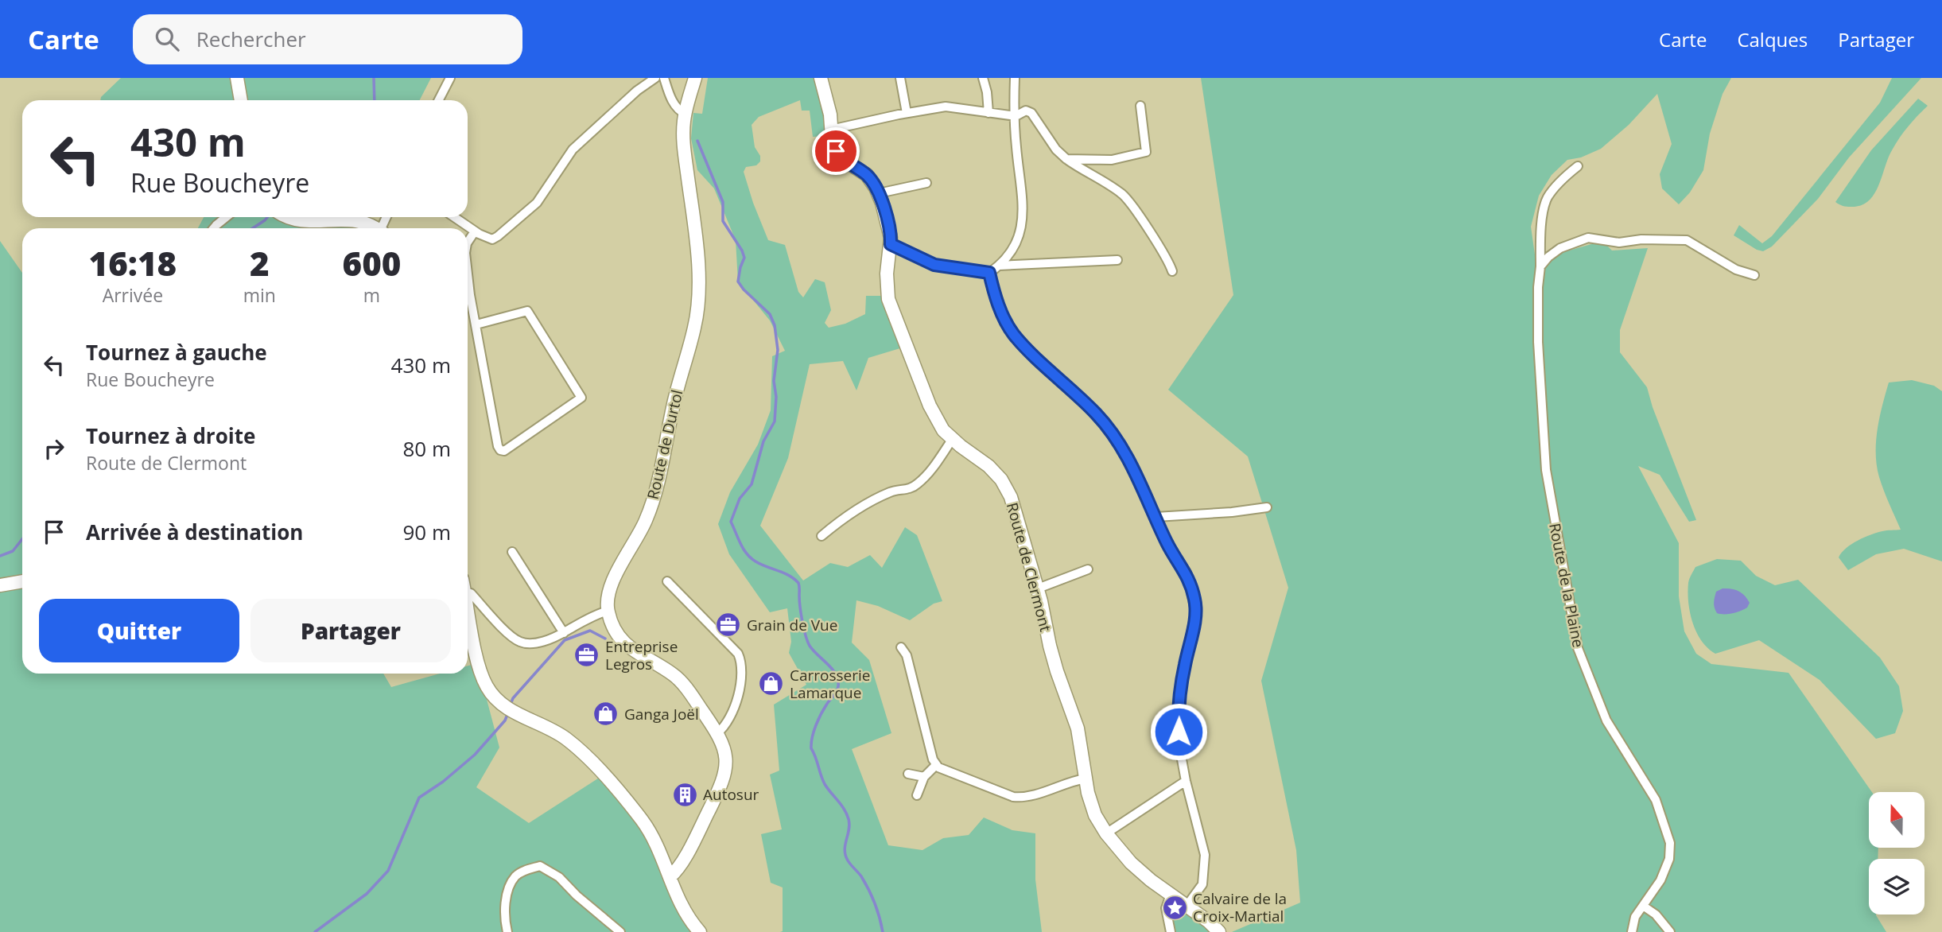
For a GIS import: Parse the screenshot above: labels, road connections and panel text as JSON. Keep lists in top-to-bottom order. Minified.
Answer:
{"streets":{"street":["Route de Durtol","Route de Clermont","Route de la Plaine"]},"places":{"office":["Grain de Vue","Entreprise Legros"],"shop":["Carrosserie Lamarque","Ganga Joël"],"building":["Autosur"],"place":["Calvaire de la Croix-Martial"]},"north":"top","page":{"header":"Carte","search":"Rechercher","nav":["Carte","Calques","Partager"],"turn":["430 m","Rue Boucheyre"],"eta":["16:18","Arrivée","2","min","600","m"],"list":[{"name":"Tournez à gauche","note":"Rue Boucheyre","value":"430 m"},{"name":"Tournez à droite","note":"Route de Clermont","value":"80 m"},{"name":"Arrivée à destination","value":"90 m"}],"buttons":["Quitter","Partager"]}}
